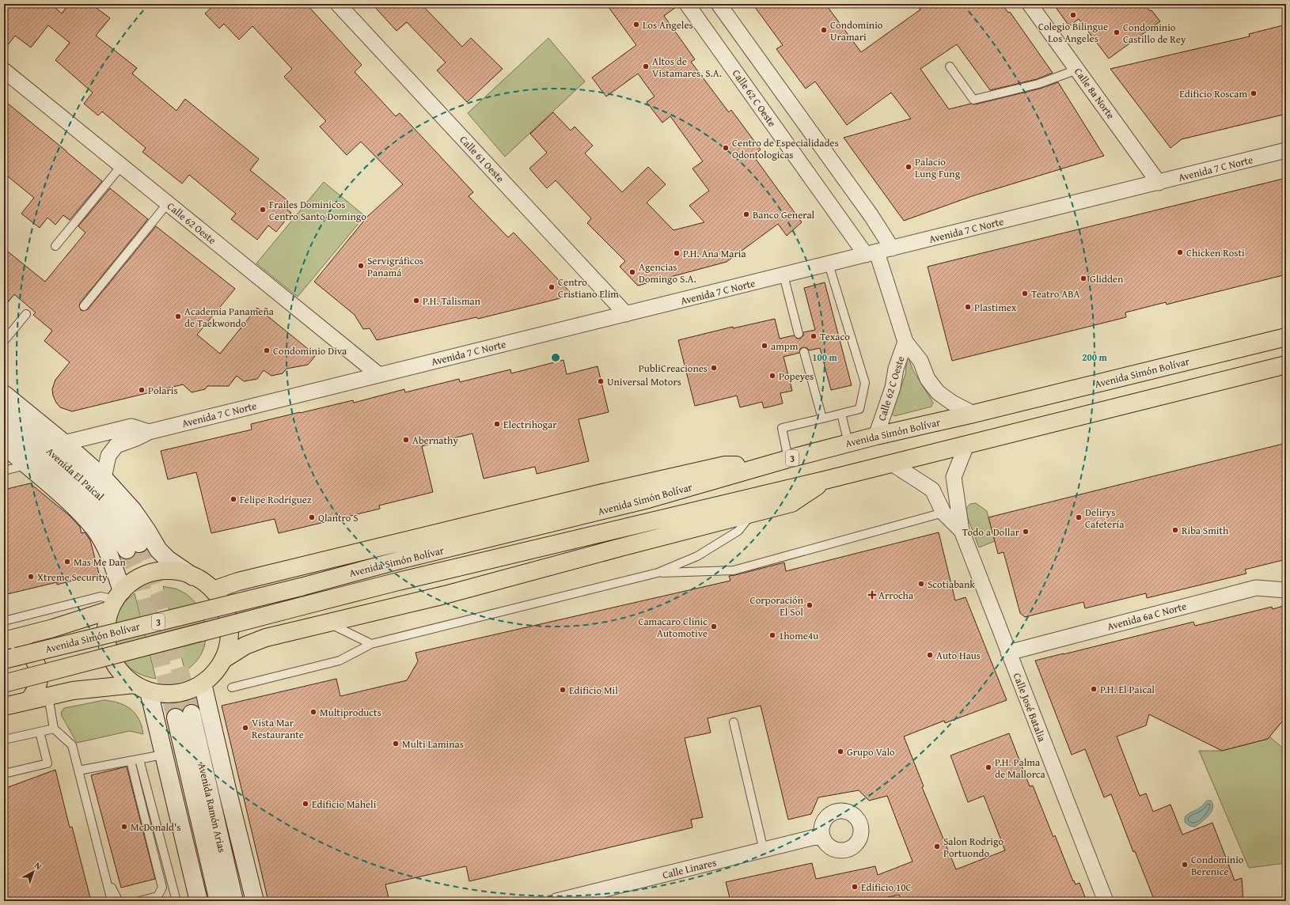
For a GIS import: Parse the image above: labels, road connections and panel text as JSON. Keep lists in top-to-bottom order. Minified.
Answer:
{"streets":{"main road":["Avenida Simón Bolívar","3","Avenida El Paical","Avenida Ramón Arias"],"street":["Calle 8a Norte","Calle 62 C Oeste","Calle 61 Oeste","Avenida 7 C Norte","Calle 62 Oeste","Avenida 6a C Norte","Calle José Batalia","Calle Linares"]},"crossings":[["Calle 8a Norte","Avenida 7 C Norte"],["Calle 62 C Oeste","Avenida 7 C Norte"],["Calle 62 C Oeste","Avenida Simón Bolívar"],["Calle 61 Oeste","Avenida 7 C Norte"],["Avenida 7 C Norte","Calle 62 Oeste"],["Avenida Simón Bolívar","Calle José Batalia"],["Avenida 6a C Norte","Calle José Batalia"]],"places":{"other":["Colegio Bilingue Los Angeles","Los Angeles","Condominio Uramari","Condominio Castillo de Rey","Altos de Vistamares, S.A.","Edificio Roscam","Centro de Especialidades Odontologicas","Palacio Lung Fung","Frailes Dominicos Centro Santo Domingo","Banco General","Chicken Rosti","P.H. Ana Maria","Servigráficos Panamá","Agencias Domingo S.A.","Glidden","Centro Cristiano Elim","Teatro ABA","P.H. Talisman","Plastimex","Academia Panameña de Taekwondo","Texaco","ampm","Condominio Diva","PubliCreaciones","Popeyes","Universal Motors","Polaris","Electrihogar","Abernathy","Felipe Rodríguez","Qlantro S","Delirys Cafetería","Riba Smith","Todo a Dollar","Mas Me Dan","Xtreme Security","Scotiabank","Corporación El Sol","Camacaro Clinic Automotive","1home4u","Auto Haus","P.H. El Paical","Edificio Mil","Multiproducts","Vista Mar Restaurante","Multi Laminas","Grupo Valo","P.H. Palma de Mallorca","Edificio Maheli","McDonald's","Salon Rodrigo Portuondo","Condominio Berenice","Edificio 10C"],"health":["Arrocha"]},"north":"top right","rings":["100 m","200 m"]}
